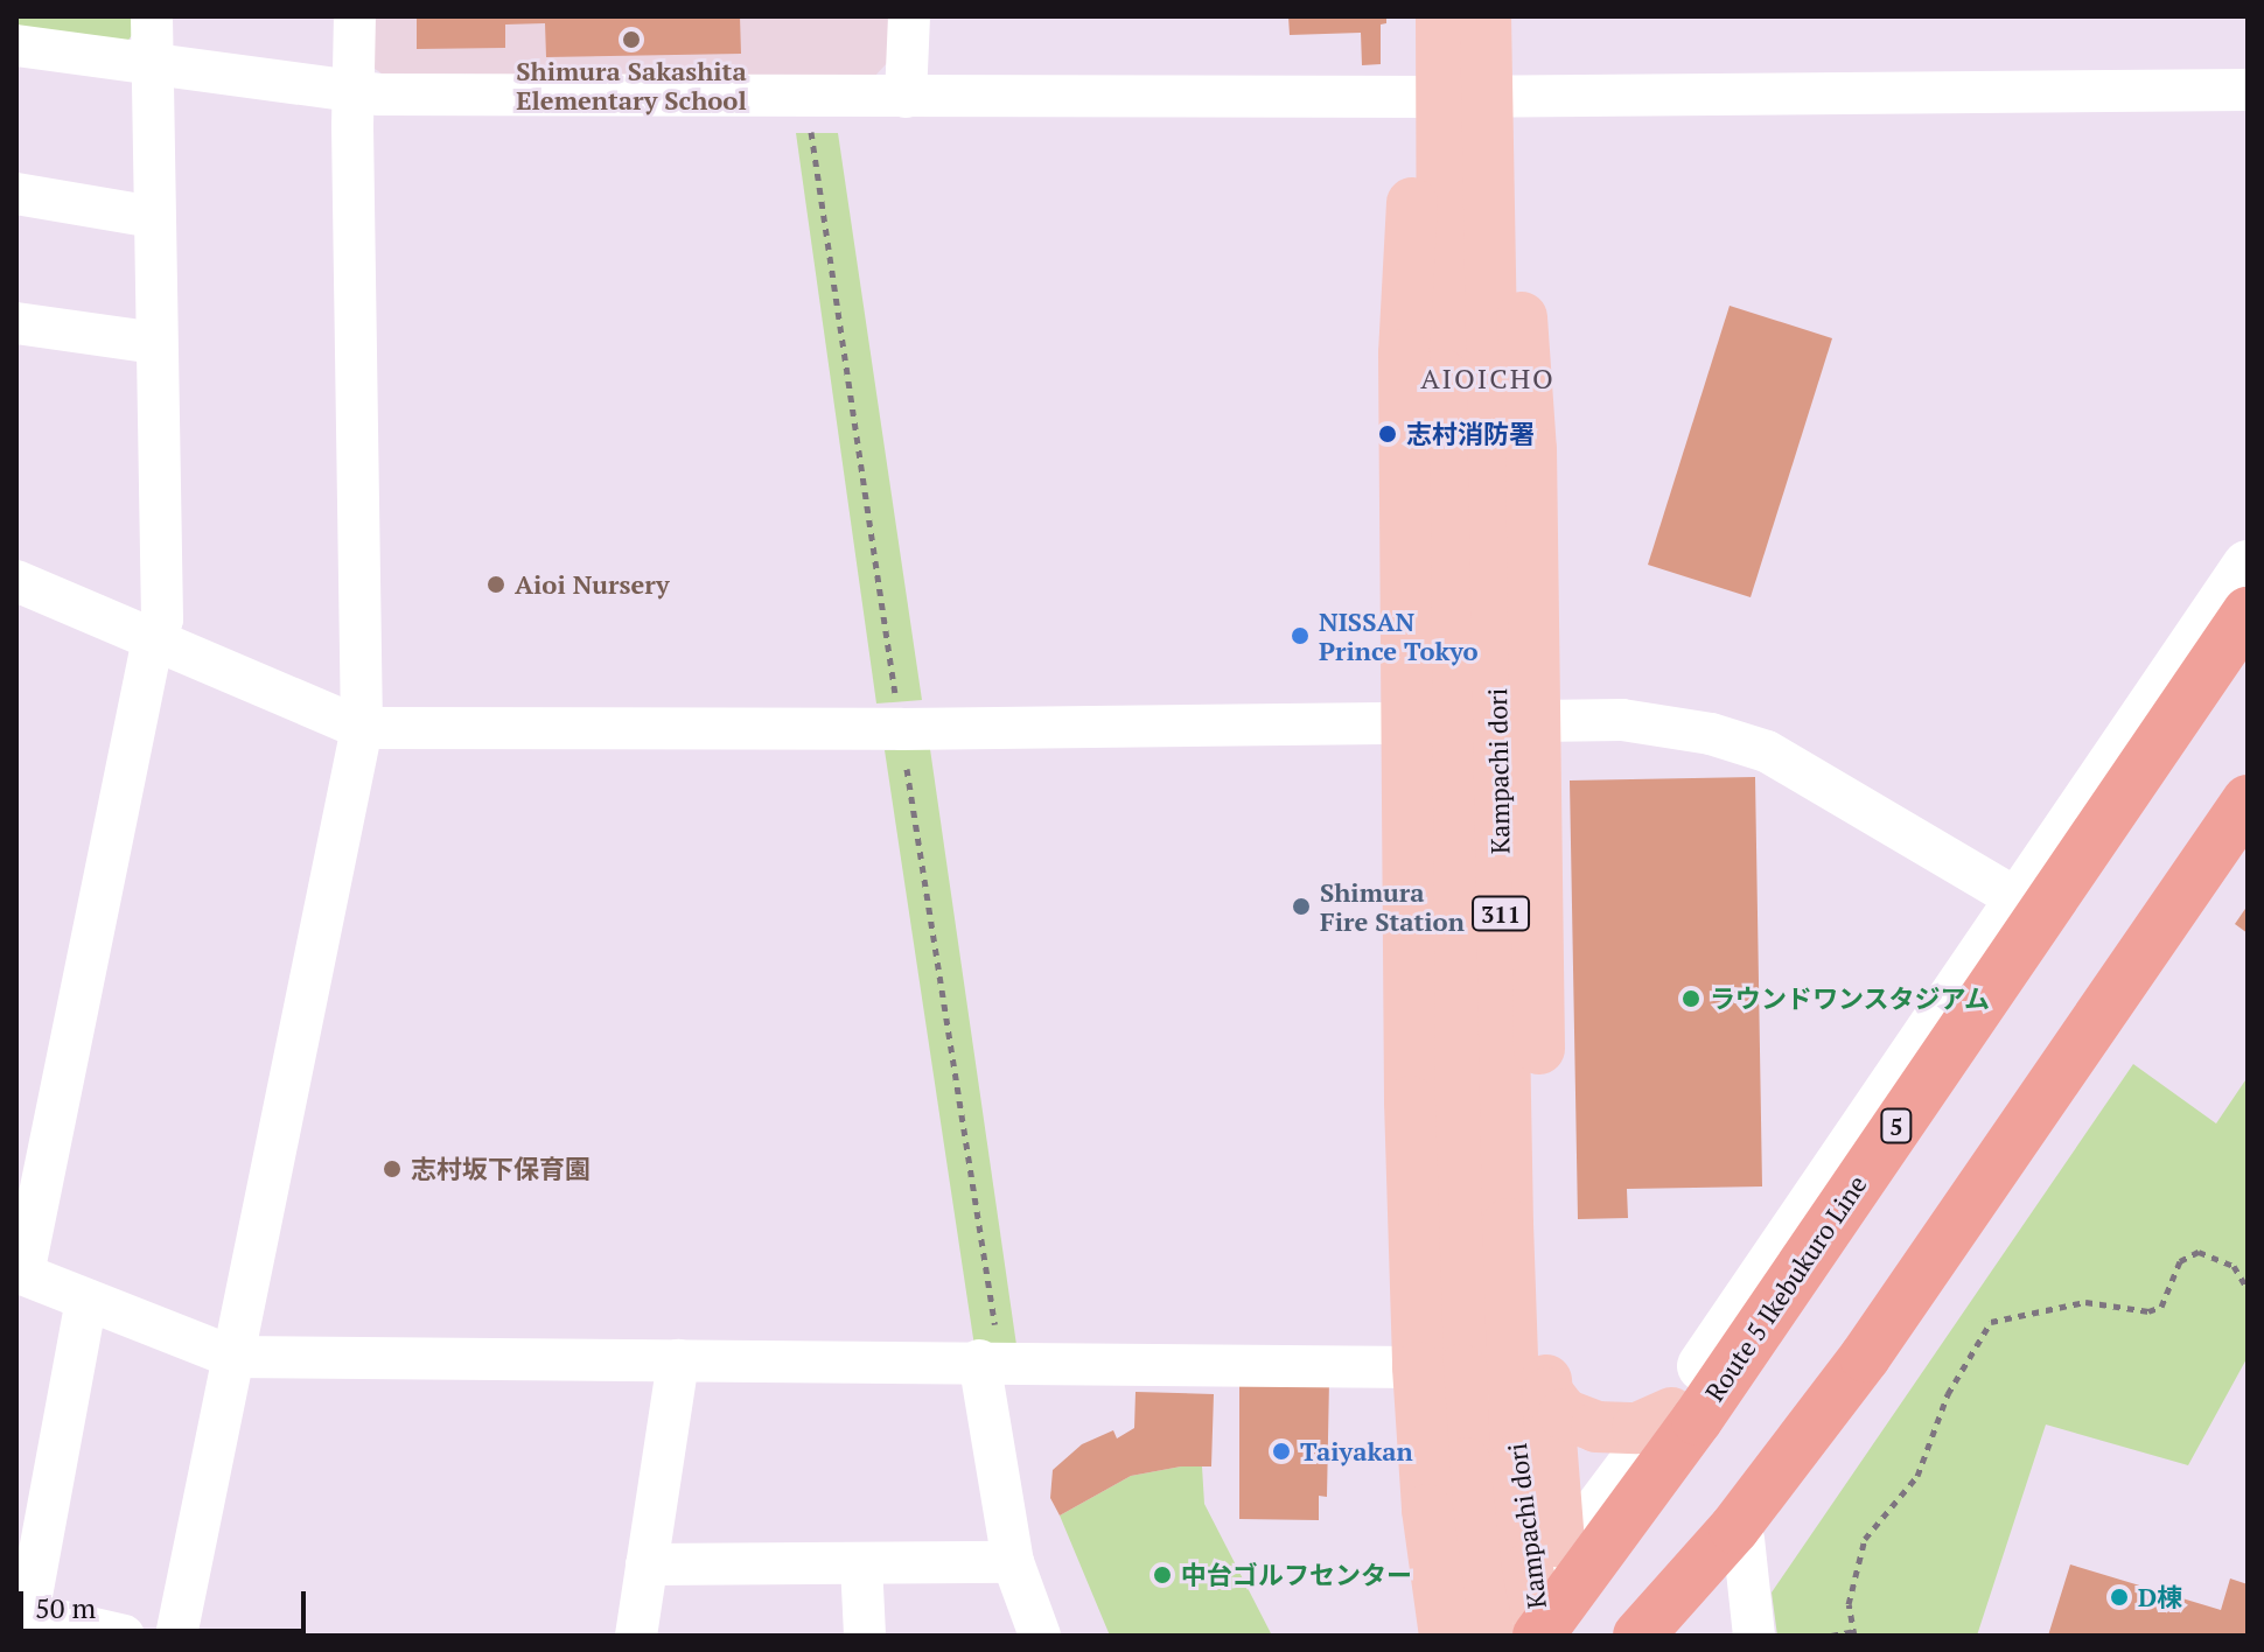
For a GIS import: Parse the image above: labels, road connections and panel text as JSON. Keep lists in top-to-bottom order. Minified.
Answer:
{"streets":{"highway":["5","Route 5 Ikebukuro Line"],"main road":["Kampachi dori","311"]},"crossings":[["Kampachi dori","Route 5 Ikebukuro Line"]],"districts":["AIOICHO"],"places":["Shimura Sakashita Elementary School","志村消防署","Aioi Nursery","NISSAN Prince Tokyo","Shimura Fire Station","ラウンドワンスタジアム","志村坂下保育園","Taiyakan","中台ゴルフセンター","D棟"],"scale_bar":"50 m"}
